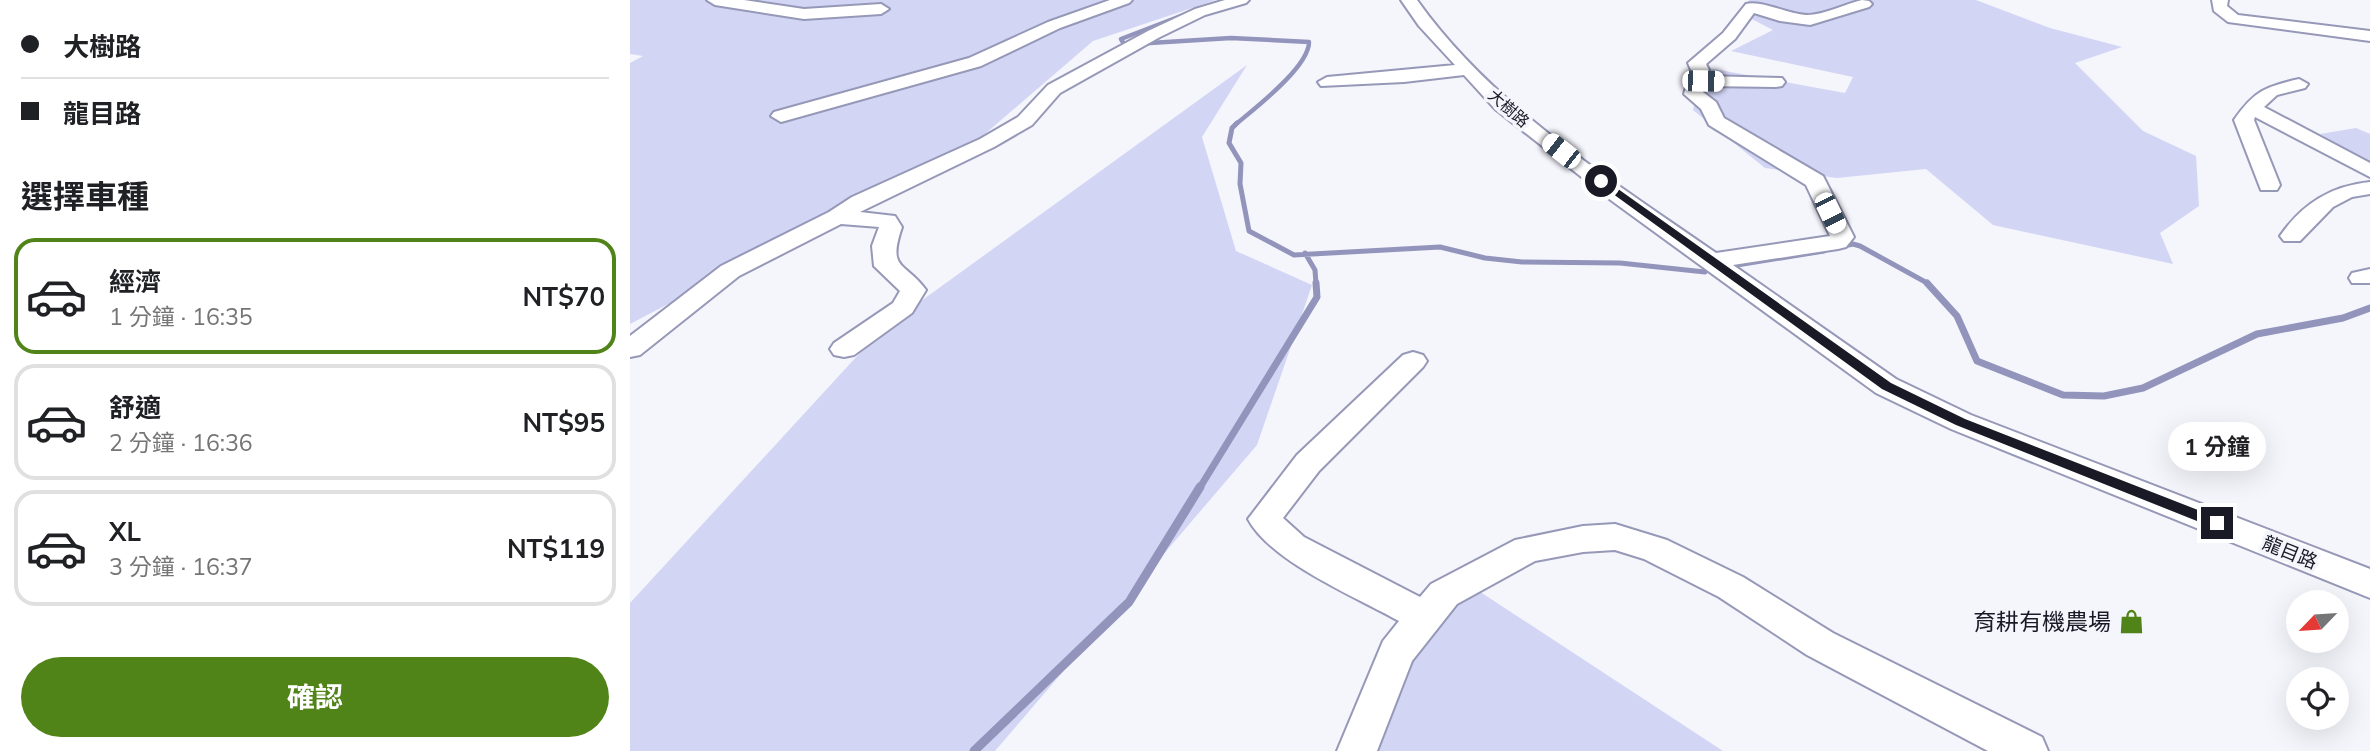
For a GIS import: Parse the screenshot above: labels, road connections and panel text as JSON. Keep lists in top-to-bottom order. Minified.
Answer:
{"streets":{"street":["大樹路","龍目路"]},"crossings":[["大樹路","龍目路"]],"places":{"shop":["育耕有機農場"]},"north":"bottom left","page":{"banner":["大樹路","龍目路"],"heading":"選擇車種","list":[{"name":"經濟","note":"1 分鐘 · 16:35","value":"NT$70"},{"name":"舒適","note":"2 分鐘 · 16:36","value":"NT$95"},{"name":"XL","note":"3 分鐘 · 16:37","value":"NT$119"}],"bubble":"1 分鐘","buttons":"確認"}}
